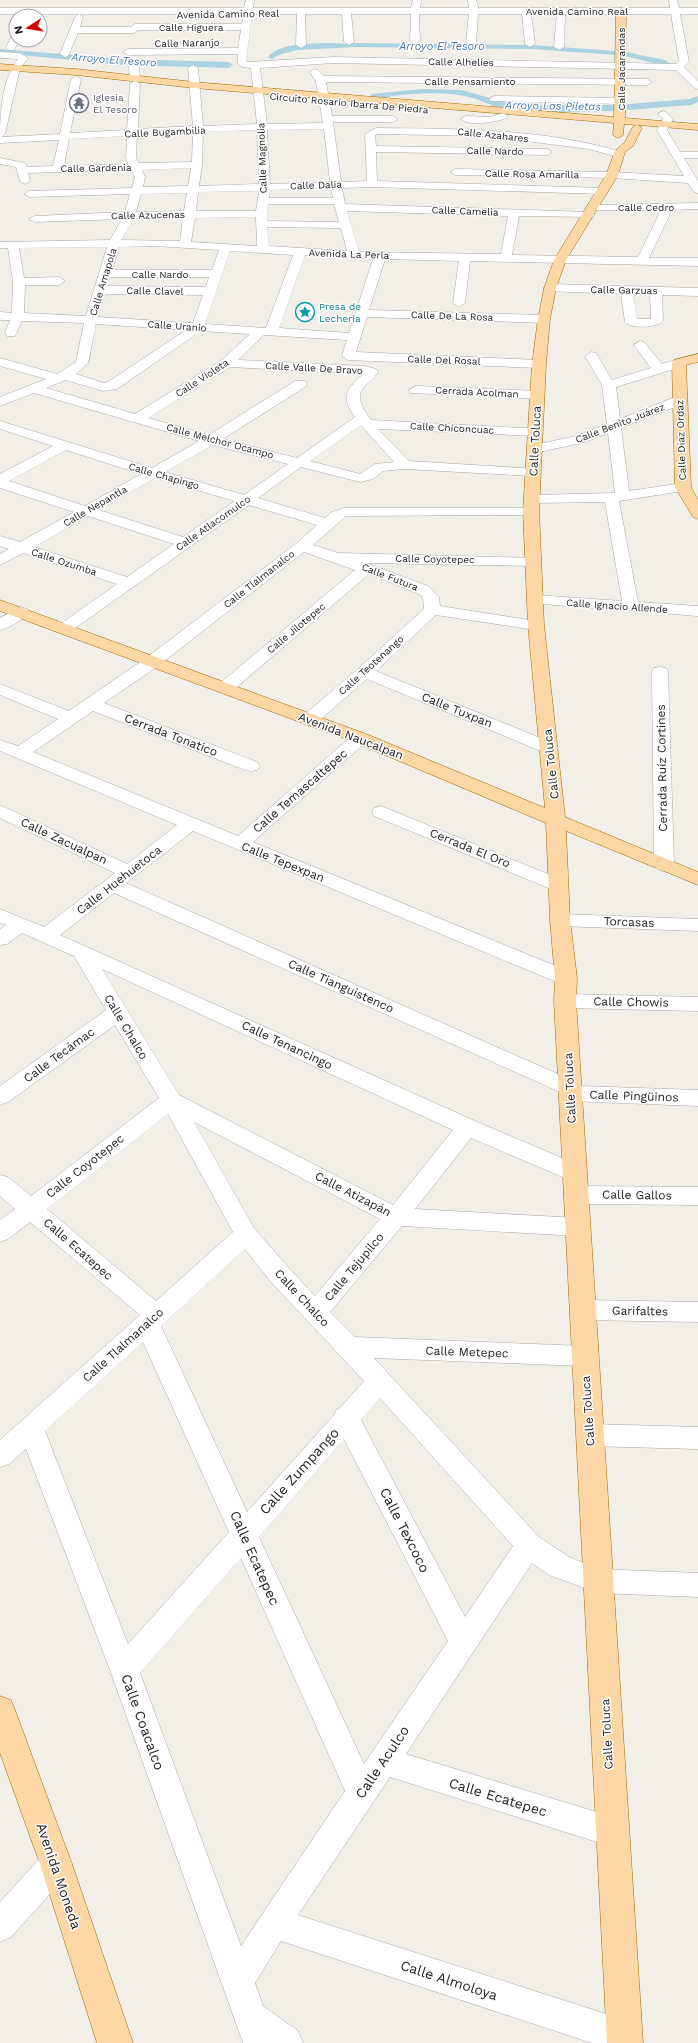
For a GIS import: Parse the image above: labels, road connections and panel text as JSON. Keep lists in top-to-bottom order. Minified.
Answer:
{"streets":{"main road":["Calle Jacarandas","Circuito Rosario Ibarra De Piedra","Calle Díaz Ordaz","Calle Toluca","Avenida Naucalpan","Avenida Moneda"],"street":["Avenida Camino Real","Calle Higuera","Calle Alhelíes","Calle Pensamiento","Calle Bugambilia","Calle Azahares","Calle Nardo","Calle Magnolia","Calle Gardenia","Calle Rosa Amarilla","Calle Dalia","Calle Cedro","Calle Camelia","Calle Azucenas","Avenida La Perla","Calle Amapola","Calle Garzuas","Calle Clavel","Calle De La Rosa","Calle Uranio","Calle Del Rosal","Calle Valle De Bravo","Calle Violeta","Cerrada Acolman","Calle Benito Juárez","Calle Chiconcuac","Calle Melchor Ocampo","Calle Chapingo","Calle Nepantla","Calle Atlacomulco","Calle Coyotepec","Calle Ozumba","Calle Futura","Calle Tlalmanalco","Calle Ignacio Allende","Calle Jilotepec","Calle Teotenango","Calle Tuxpan","Cerrada Tonatico","Cerrada Ruíz Cortines","Calle Temascaltepec","Calle Zacualpan","Cerrada El Oro","Calle Tepexpan","Calle Huehuetoca","Torcasas","Calle Tianguistenco","Calle Chowis","Calle Chalco","Calle Tenancingo","Calle Tecámac","Calle Pingüinos","Calle Atizapán","Calle Gallos","Calle Ecatepec","Calle Tejupilco","Garifaltes","Calle Metepec","Calle Zumpango","Calle Texcoco","Calle Coacalco","Calle Aculco","Calle Almoloya"]},"crossings":[["Avenida Camino Real","Calle Jacarandas"],["Avenida Camino Real","Calle Magnolia"],["Calle Higuera","Calle Magnolia"],["Calle Alhelíes","Calle Jacarandas"],["Calle Alhelíes","Calle Magnolia"],["Calle Jacarandas","Calle Pensamiento"],["Calle Jacarandas","Circuito Rosario Ibarra De Piedra"],["Calle Jacarandas","Calle Toluca"],["Circuito Rosario Ibarra De Piedra","Calle Magnolia"],["Circuito Rosario Ibarra De Piedra","Calle Amapola"],["Circuito Rosario Ibarra De Piedra","Calle Toluca"],["Calle Bugambilia","Calle Magnolia"],["Calle Bugambilia","Calle Amapola"],["Calle Azahares","Calle Nardo"],["Calle Azahares","Calle Toluca"],["Calle Nardo","Calle Amapola"],["Calle Nardo","Calle Toluca"],["Calle Magnolia","Calle Dalia"],["Calle Magnolia","Calle Camelia"],["Calle Magnolia","Calle Azucenas"],["Calle Magnolia","Avenida La Perla"],["Calle Gardenia","Calle Amapola"],["Calle Rosa Amarilla","Calle Toluca"],["Calle Dalia","Calle Amapola"],["Calle Dalia","Calle Toluca"],["Calle Cedro","Calle Camelia"],["Calle Cedro","Calle Toluca"],["Calle Camelia","Calle Toluca"],["Calle Azucenas","Calle Amapola"],["Avenida La Perla","Calle Amapola"],["Avenida La Perla","Calle Violeta"],["Avenida La Perla","Calle Toluca"],["Calle Amapola","Calle Clavel"],["Calle Amapola","Calle Uranio"],["Calle Garzuas","Calle Toluca"],["Calle De La Rosa","Calle Toluca"],["Calle Uranio","Calle Del Rosal"],["Calle Uranio","Calle Violeta"],["Calle Del Rosal","Calle Toluca"],["Calle Valle De Bravo","Calle Violeta"],["Calle Valle De Bravo","Calle Chiconcuac"],["Calle Valle De Bravo","Calle Melchor Ocampo"],["Calle Valle De Bravo","Calle Atlacomulco"],["Calle Violeta","Calle Melchor Ocampo"],["Cerrada Acolman","Calle Toluca"],["Calle Benito Juárez","Calle Díaz Ordaz"],["Calle Benito Juárez","Calle Toluca"],["Calle Chiconcuac","Calle Toluca"],["Calle Chiconcuac","Calle Atlacomulco"],["Calle Melchor Ocampo","Calle Nepantla"],["Calle Melchor Ocampo","Calle Atlacomulco"],["Calle Toluca","Calle Coyotepec"],["Calle Toluca","Calle Tlalmanalco"],["Calle Toluca","Calle Ignacio Allende"],["Calle Toluca","Calle Tuxpan"],["Calle Toluca","Avenida Naucalpan"],["Calle Toluca","Cerrada El Oro"],["Calle Toluca","Calle Tepexpan"],["Calle Toluca","Torcasas"],["Calle Toluca","Calle Tianguistenco"],["Calle Toluca","Calle Chowis"],["Calle Toluca","Calle Chalco"],["Calle Toluca","Calle Tenancingo"],["Calle Toluca","Calle Pingüinos"],["Calle Toluca","Calle Atizapán"],["Calle Toluca","Calle Gallos"],["Calle Toluca","Calle Ecatepec"],["Calle Toluca","Garifaltes"],["Calle Toluca","Calle Metepec"],["Calle Toluca","Calle Almoloya"],["Calle Chapingo","Calle Nepantla"],["Calle Chapingo","Calle Atlacomulco"],["Calle Chapingo","Calle Tlalmanalco"],["Calle Nepantla","Calle Ozumba"],["Calle Atlacomulco","Calle Ozumba"],["Calle Atlacomulco","Avenida Naucalpan"],["Calle Coyotepec","Calle Futura"],["Calle Coyotepec","Calle Chalco"],["Calle Coyotepec","Calle Atizapán"],["Calle Coyotepec","Calle Ecatepec"],["Calle Futura","Calle Tlalmanalco"],["Calle Futura","Calle Jilotepec"],["Calle Futura","Calle Teotenango"],["Calle Tlalmanalco","Cerrada Tonatico"],["Calle Tlalmanalco","Avenida Naucalpan"],["Calle Tlalmanalco","Calle Tepexpan"],["Calle Tlalmanalco","Calle Chalco"],["Calle Tlalmanalco","Calle Ecatepec"],["Calle Tlalmanalco","Calle Coacalco"],["Calle Jilotepec","Avenida Naucalpan"],["Calle Teotenango","Calle Tuxpan"],["Calle Teotenango","Avenida Naucalpan"],["Avenida Naucalpan","Cerrada Ruíz Cortines"],["Avenida Naucalpan","Calle Temascaltepec"],["Calle Temascaltepec","Calle Tepexpan"],["Calle Zacualpan","Calle Huehuetoca"],["Calle Tepexpan","Calle Huehuetoca"],["Calle Tepexpan","Calle Chowis"],["Calle Huehuetoca","Calle Tianguistenco"],["Calle Huehuetoca","Calle Tenancingo"],["Calle Tianguistenco","Calle Pingüinos"],["Calle Chalco","Calle Tenancingo"],["Calle Chalco","Calle Tecámac"],["Calle Chalco","Calle Atizapán"],["Calle Chalco","Calle Tejupilco"],["Calle Chalco","Calle Metepec"],["Calle Chalco","Calle Zumpango"],["Calle Chalco","Calle Aculco"],["Calle Tenancingo","Calle Gallos"],["Calle Tenancingo","Calle Tejupilco"],["Calle Atizapán","Calle Tejupilco"],["Calle Ecatepec","Calle Zumpango"],["Calle Ecatepec","Calle Aculco"],["Calle Zumpango","Calle Texcoco"],["Calle Zumpango","Calle Coacalco"],["Calle Texcoco","Calle Aculco"],["Calle Coacalco","Calle Aculco"],["Calle Aculco","Calle Almoloya"]],"water":["Arroyo El Tesoro","Arroyo Las Piletas"],"places":{"temple":["Iglesia El Tesoro"],"place":["Presa de Lechería"]},"north":"left"}
